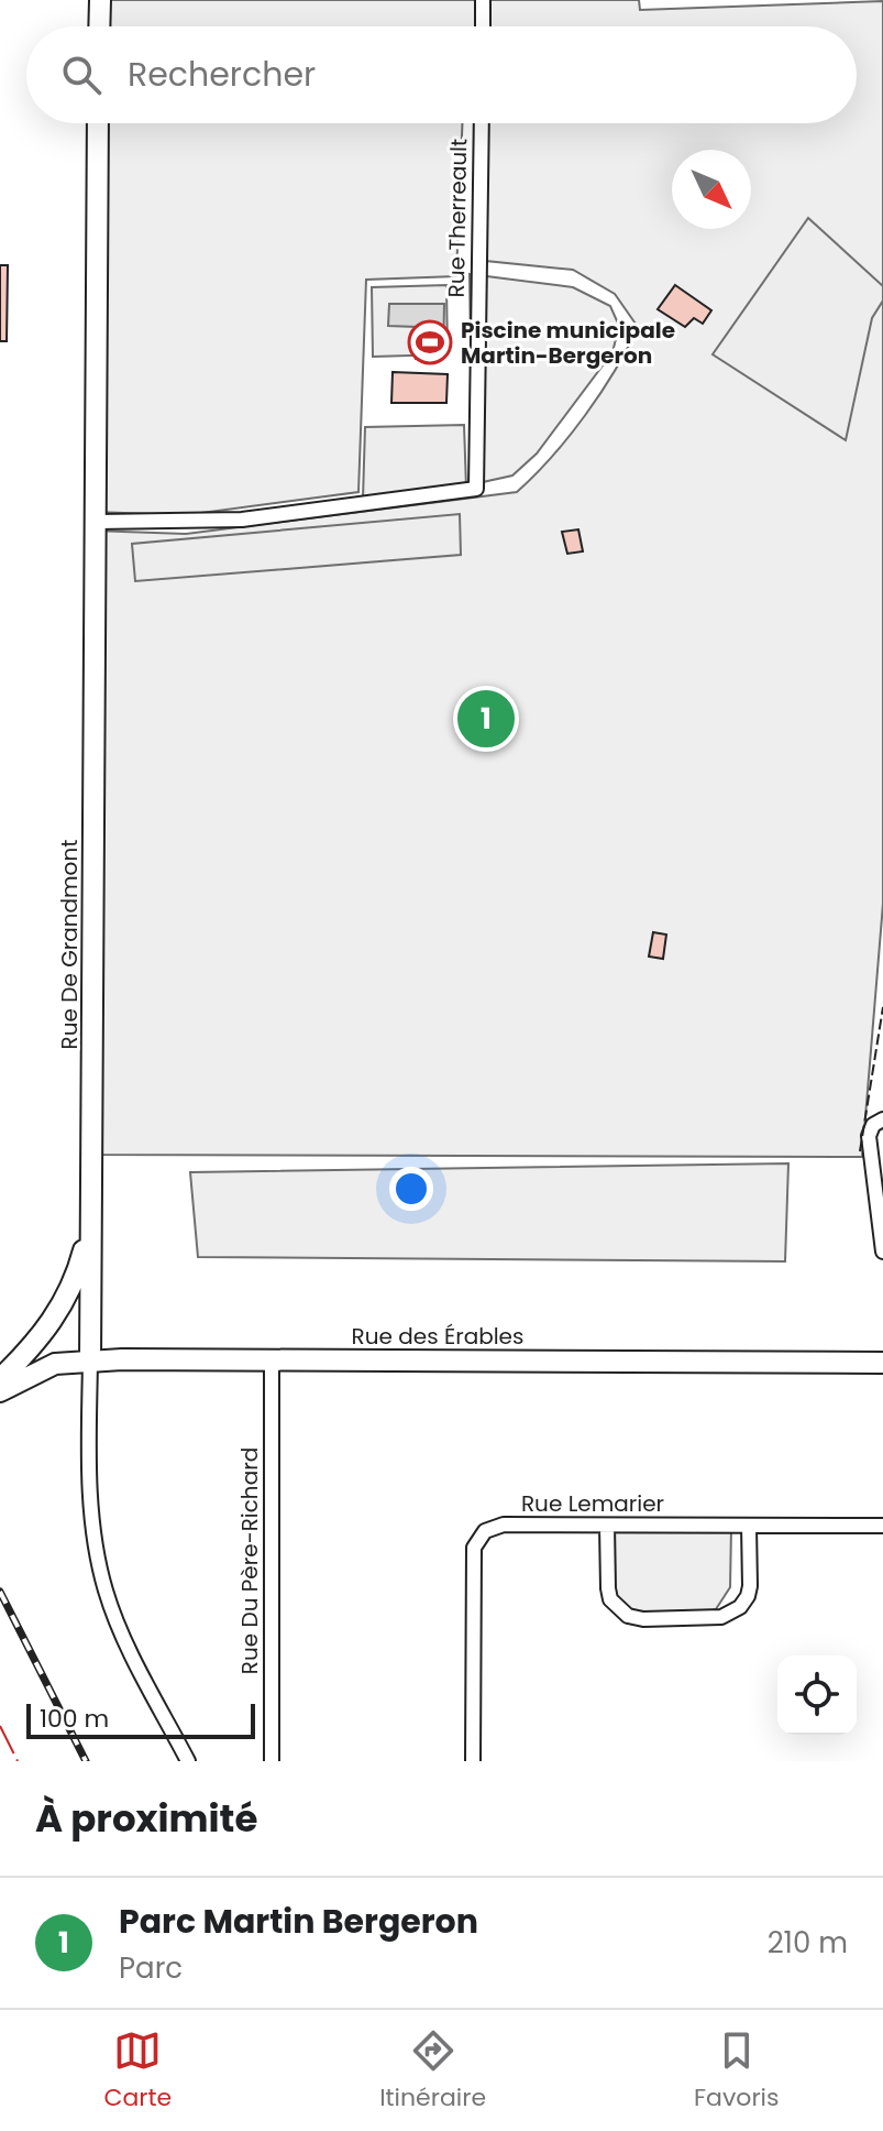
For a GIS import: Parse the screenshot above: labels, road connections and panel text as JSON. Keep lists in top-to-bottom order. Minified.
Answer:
{"streets":{"street":["Rue Therreault","Rue De Grandmont","Rue des Érables","Rue Lemarier","Rue Du Père-Richard"]},"crossings":[["Rue Therreault","Rue De Grandmont"],["Rue De Grandmont","Rue des Érables"],["Rue des Érables","Rue Du Père-Richard"]],"places":{"sports":["Piscine municipale Martin-Bergeron"]},"scale_bar":"100 m","north":"bottom right","page":{"search":"Rechercher","pins":"1","scale":"100 m","heading":"À proximité","list":[{"mark":"1","name":"Parc Martin Bergeron","note":"Parc","value":"210 m"}],"nav":["Carte","Itinéraire","Favoris"]}}
